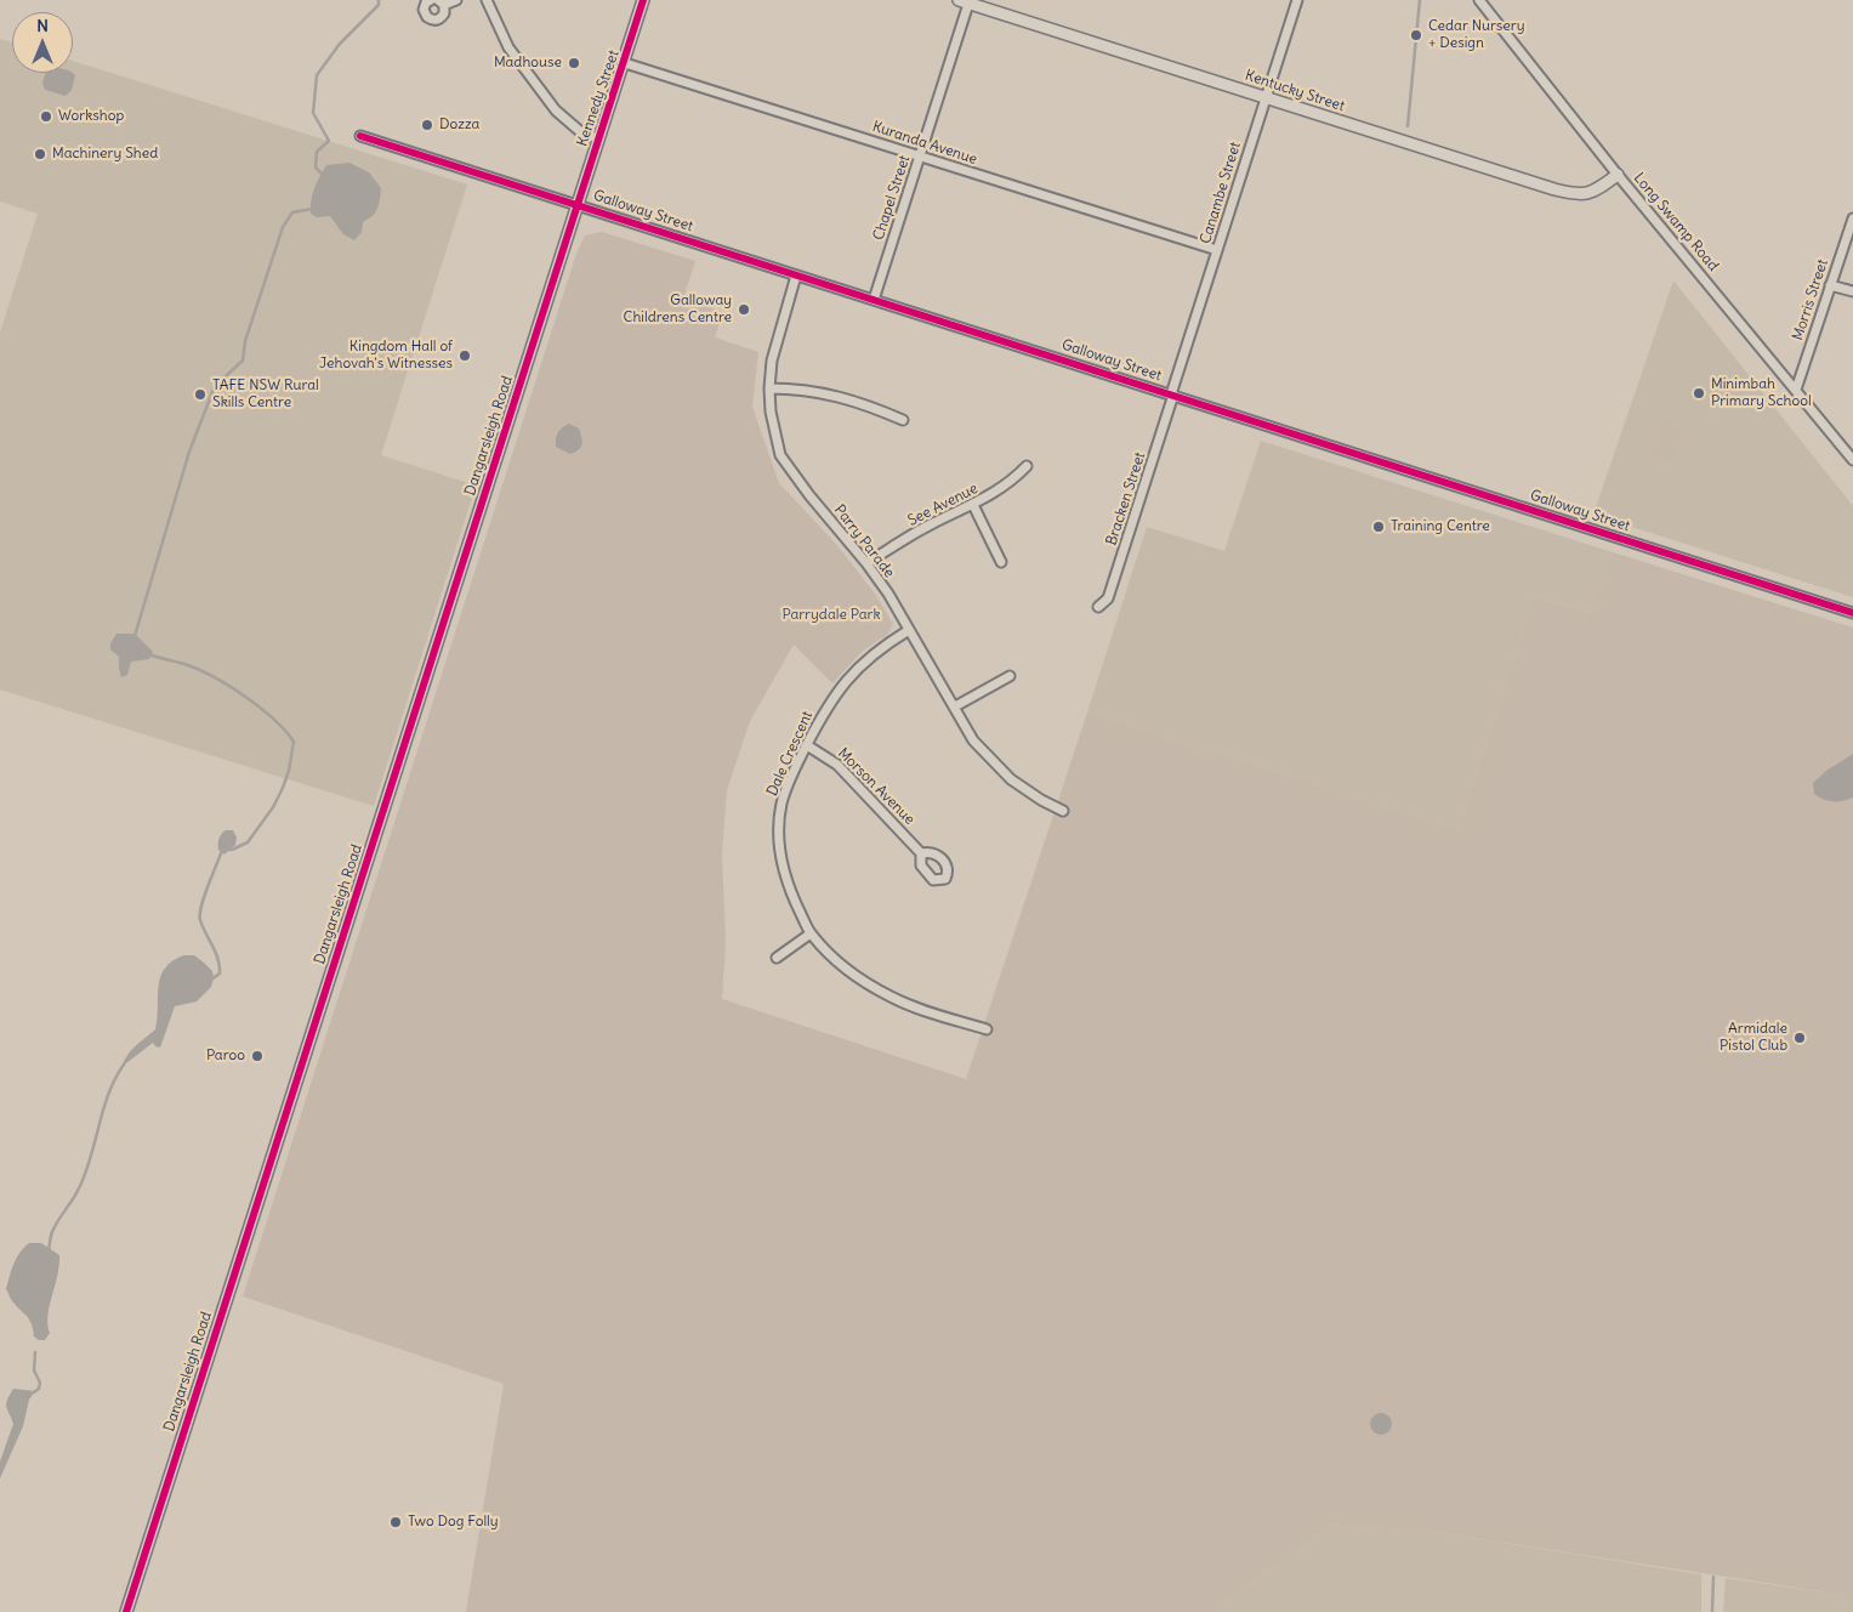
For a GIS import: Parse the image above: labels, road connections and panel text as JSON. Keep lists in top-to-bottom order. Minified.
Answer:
{"streets":{"street":["Kentucky Street","Kennedy Street","Kuranda Avenue","Canambe Street","Chapel Street","Galloway Street","Long Swamp Road","Morris Street","Dangarsleigh Road","Bracken Street","See Avenue","Parry Parade","Dale Crescent","Morson Avenue"]},"crossings":[["Kentucky Street","Canambe Street"],["Kentucky Street","Chapel Street"],["Kentucky Street","Long Swamp Road"],["Kennedy Street","Kuranda Avenue"],["Kennedy Street","Galloway Street"],["Kennedy Street","Dangarsleigh Road"],["Kuranda Avenue","Canambe Street"],["Kuranda Avenue","Chapel Street"],["Canambe Street","Galloway Street"],["Canambe Street","Bracken Street"],["Chapel Street","Galloway Street"],["Galloway Street","Dangarsleigh Road"],["Galloway Street","Bracken Street"],["Galloway Street","Parry Parade"],["Long Swamp Road","Morris Street"],["See Avenue","Parry Parade"],["Parry Parade","Dale Crescent"],["Dale Crescent","Morson Avenue"]],"parks":["Parrydale Park"],"places":["Cedar Nursery + Design","Madhouse","Workshop","Dozza","Machinery Shed","Galloway Childrens Centre","Kingdom Hall of Jehovah's Witnesses","Minimbah Primary School","TAFE NSW Rural Skills Centre","Training Centre","Armidale Pistol Club","Paroo","Two Dog Folly"],"north":"top"}
